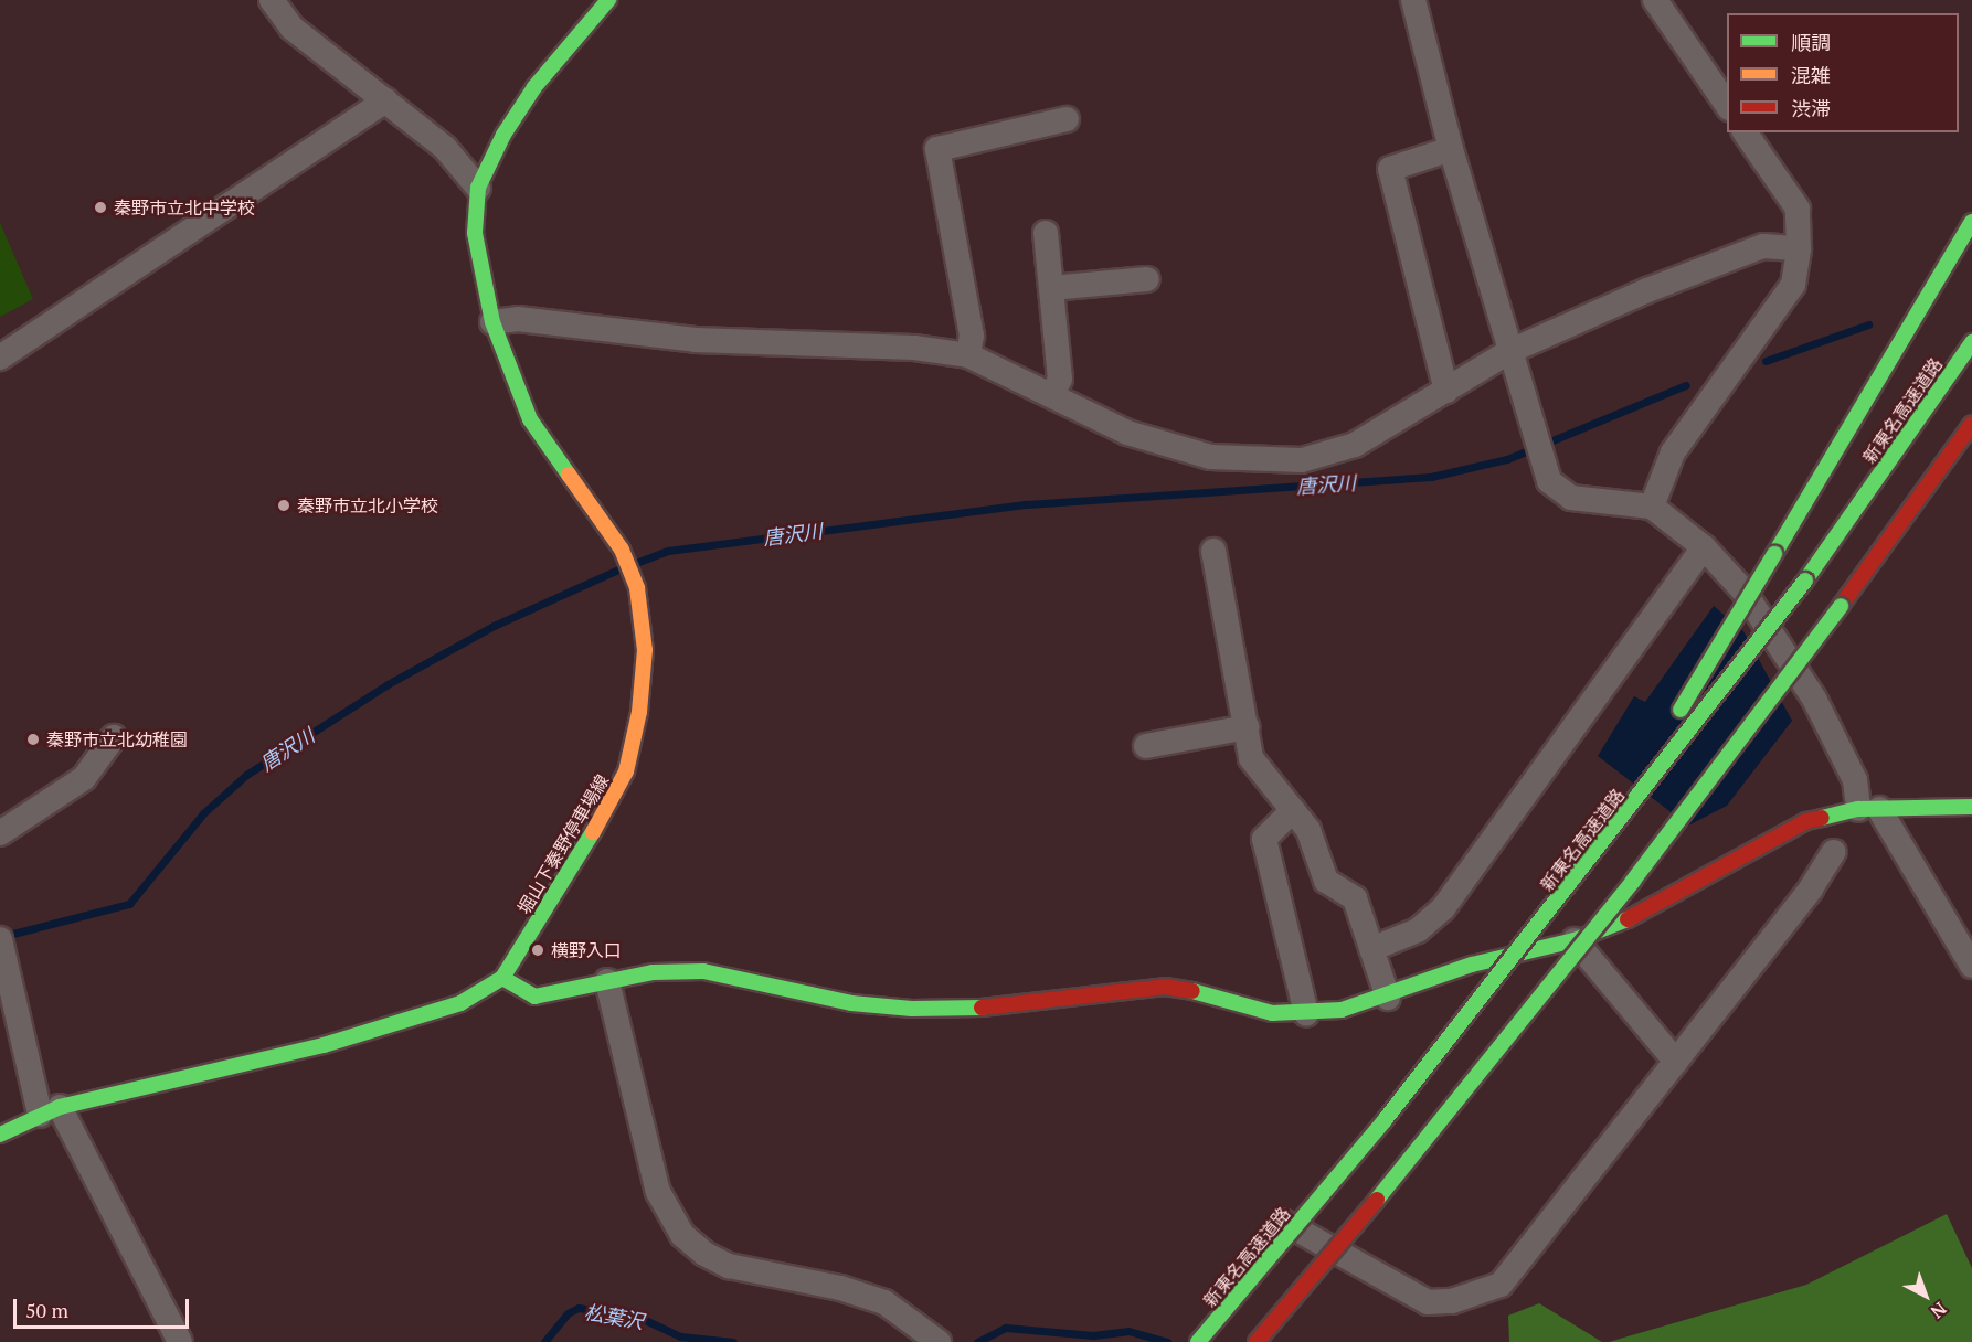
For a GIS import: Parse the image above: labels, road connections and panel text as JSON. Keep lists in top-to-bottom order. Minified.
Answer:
{"streets":{"main road":["新東名高速道路","堀山下秦野停車場線"]},"water":["唐沢川","松葉沢"],"places":["秦野市立北中学校","秦野市立北小学校","秦野市立北幼稚園","横野入口"],"legend":["順調","混雑","渋滞"],"scale_bar":"50 m","north":"bottom right"}
